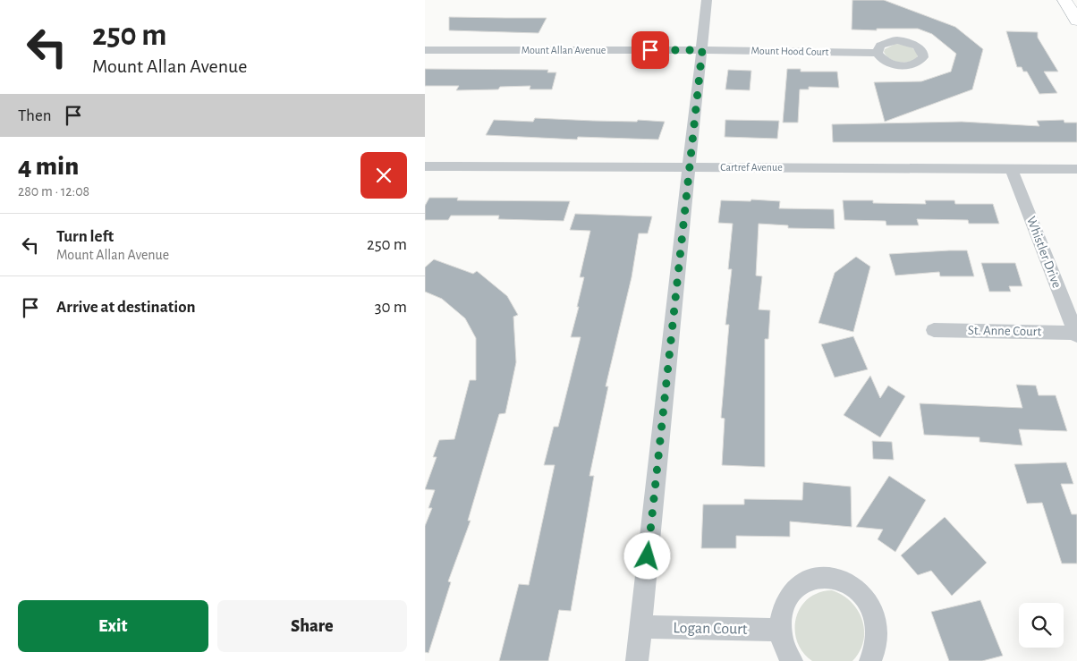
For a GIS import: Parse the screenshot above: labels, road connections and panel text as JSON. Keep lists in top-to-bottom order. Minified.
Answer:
{"streets":{"street":["Mount Allan Avenue","Mount Hood Court","Cartref Avenue","Whistler Drive","St. Anne Court","Logan Court"]},"crossings":[["Mount Allan Avenue","Mount Hood Court"],["Cartref Avenue","Whistler Drive"],["Whistler Drive","St. Anne Court"]],"page":{"turn":["250 m","Mount Allan Avenue"],"then":"Then","heading":["4 min","280 m · 12:08"],"list":[{"name":"Turn left","note":"Mount Allan Avenue","value":"250 m"},{"name":"Arrive at destination","value":"30 m"}],"buttons":["Exit","Share"]}}
